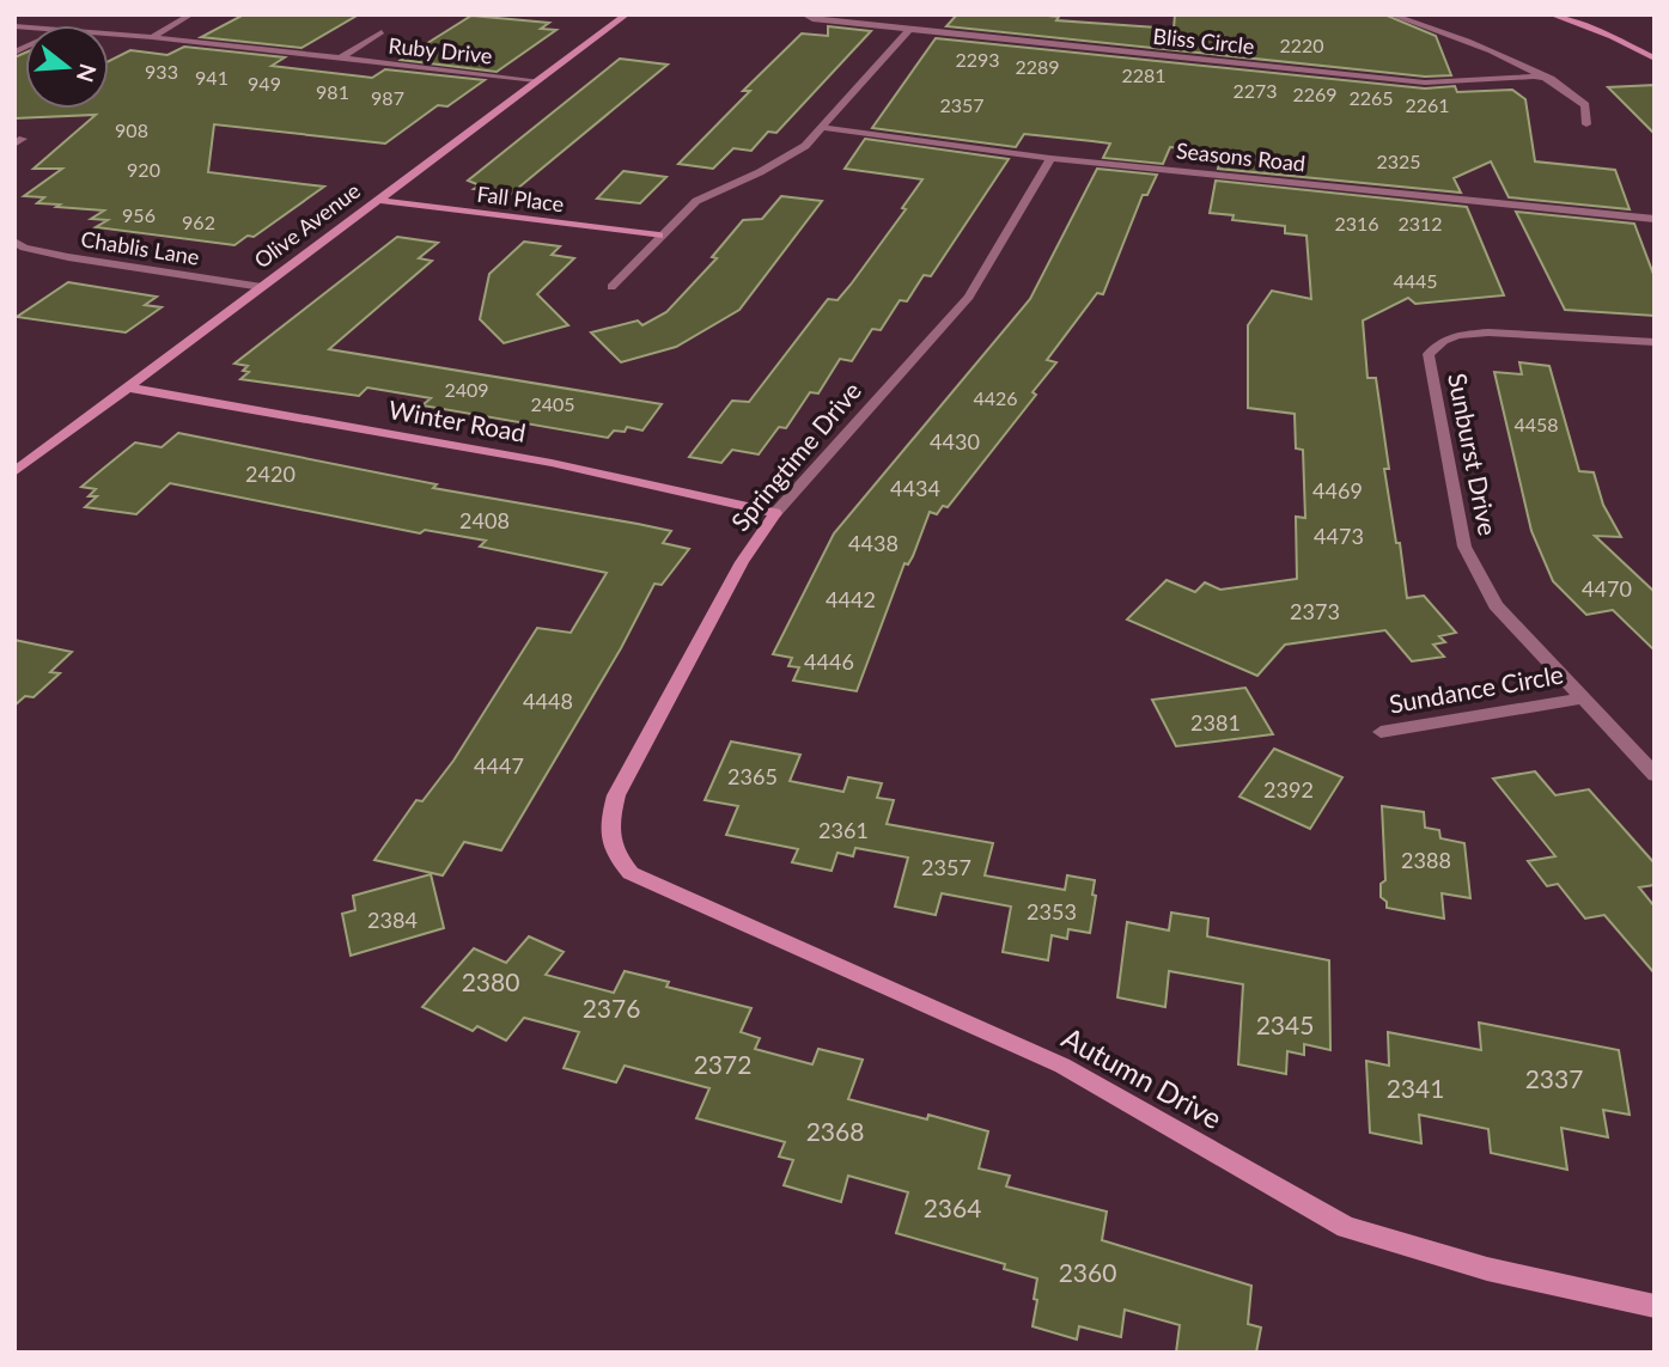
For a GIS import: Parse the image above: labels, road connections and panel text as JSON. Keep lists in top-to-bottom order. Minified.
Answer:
{"streets":{"street":["Bliss Circle","Ruby Drive","Seasons Road","Fall Place","Olive Avenue","Chablis Lane","Winter Road","Sunburst Drive","Springtime Drive","Sundance Circle","Autumn Drive"]},"crossings":[["Ruby Drive","Olive Avenue"],["Seasons Road","Springtime Drive"],["Fall Place","Olive Avenue"],["Olive Avenue","Chablis Lane"],["Olive Avenue","Winter Road"],["Winter Road","Springtime Drive"],["Sunburst Drive","Sundance Circle"],["Springtime Drive","Autumn Drive"]],"house_numbers":["2220","2293","2289","933","2281","941","949","2273","981","2269","987","2265","2357","2261","908","2325","920","956","962","2316","2312","4445","2409","4426","2405","4458","4430","2420","4434","4469","2408","4473","4438","4470","4442","2373","4446","4448","2381","4447","2365","2392","2361","2388","2357","2353","2384","2380","2376","2345","2372","2337","2341","2368","2364","2360"],"north":"right"}
